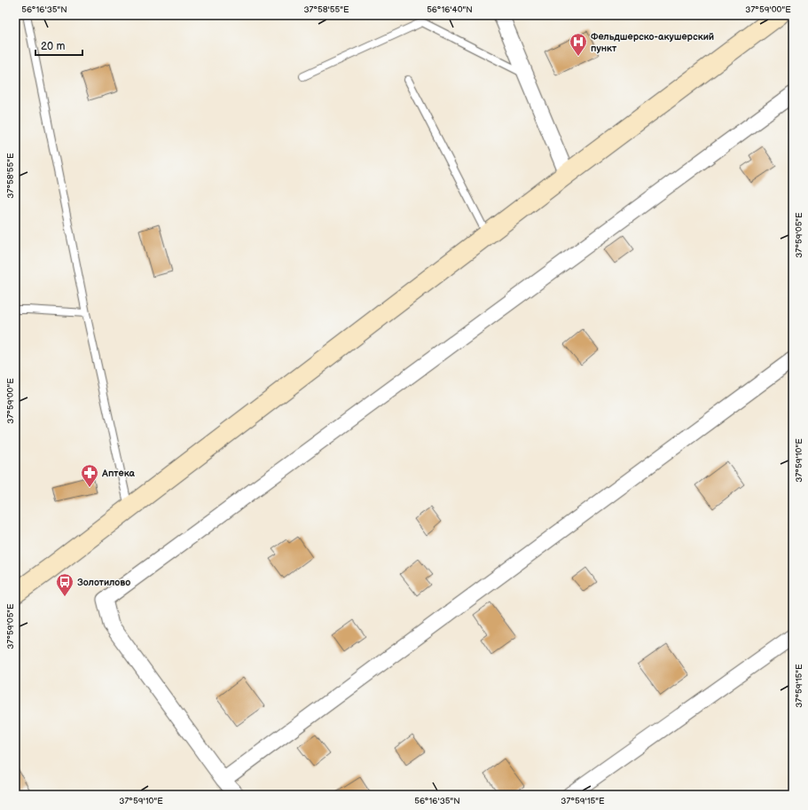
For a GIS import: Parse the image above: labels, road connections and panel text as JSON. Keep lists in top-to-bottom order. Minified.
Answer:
{"places":{"hospital":["Фельдшерско-акушерский пункт"],"pharmacy":["Аптека"],"bus stop":["Золотилово"]},"scale_bar":"20 m","coordinates":["56°16'35\"N","37°58'55\"E","56°16'40\"N","37°59'00\"E","37°59'05\"E","37°59'10\"E","37°59'15\"E"]}
